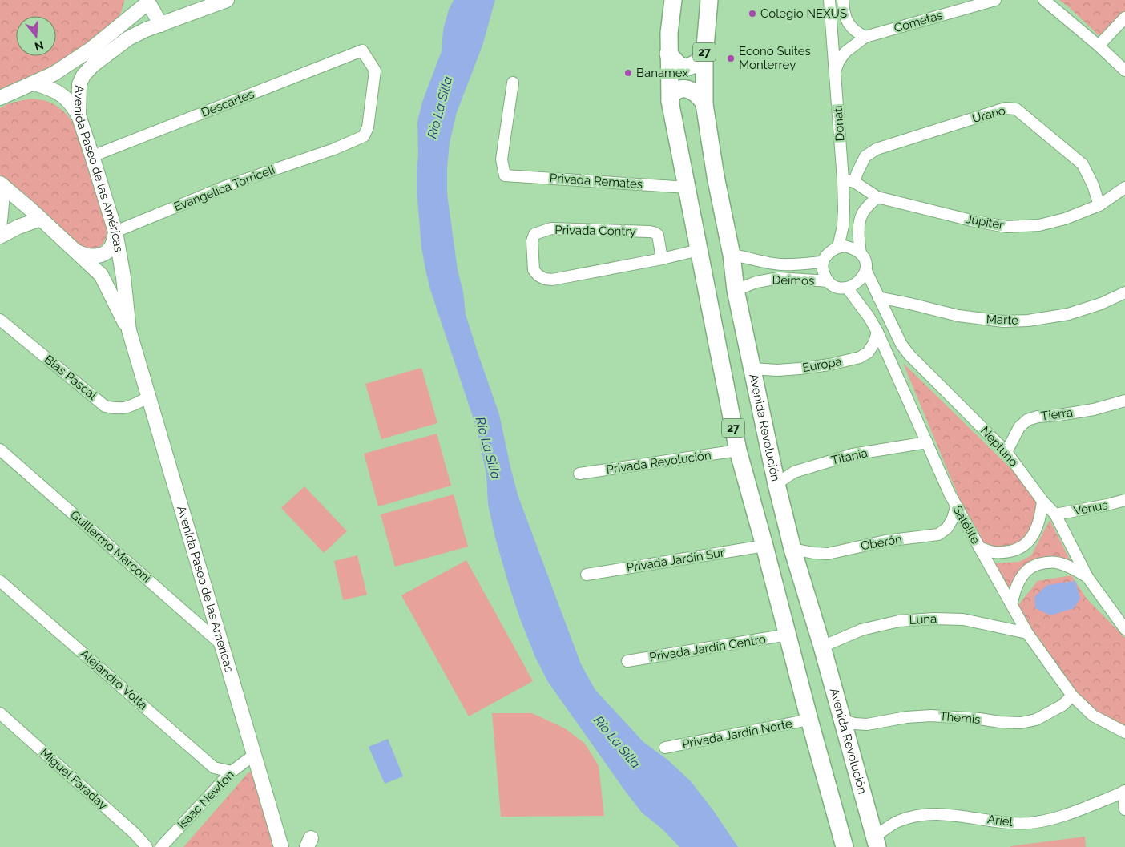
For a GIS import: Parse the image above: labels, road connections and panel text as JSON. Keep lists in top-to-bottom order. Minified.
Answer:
{"streets":{"main road":["27","Avenida Revolución"],"street":["Cometas","Descartes","Urano","Donati","Avenida Paseo de las Américas","Privada Remates","Evangelica Torriceli","Júpiter","Privada Contry","Deimos","Marte","Europa","Blas Pascal","Tierra","Neptuno","Titania","Privada Revolución","Venus","Satélite","Oberón","Guillermo Marconi","Privada Jardín Sur","Luna","Privada Jardín Centro","Alejandro Volta","Themis","Privada Jardín Norte","Miguel Faraday","Isaac Newton","Ariel"]},"crossings":[["Cometas","Donati"],["27","Privada Remates"],["27","Privada Contry"],["27","Privada Revolución"],["27","Privada Jardín Sur"],["27","Privada Jardín Centro"],["27","Privada Jardín Norte"],["Descartes","Avenida Paseo de las Américas"],["Descartes","Evangelica Torriceli"],["Urano","Donati"],["Urano","Júpiter"],["Donati","Júpiter"],["Donati","Deimos"],["Donati","Neptuno"],["Donati","Satélite"],["Avenida Paseo de las Américas","Evangelica Torriceli"],["Avenida Paseo de las Américas","Blas Pascal"],["Avenida Paseo de las Américas","Guillermo Marconi"],["Avenida Paseo de las Américas","Isaac Newton"],["Deimos","Avenida Revolución"],["Deimos","Neptuno"],["Deimos","Satélite"],["Marte","Neptuno"],["Europa","Avenida Revolución"],["Europa","Satélite"],["Tierra","Neptuno"],["Avenida Revolución","Titania"],["Avenida Revolución","Oberón"],["Avenida Revolución","Luna"],["Avenida Revolución","Themis"],["Avenida Revolución","Ariel"],["Neptuno","Venus"],["Neptuno","Satélite"],["Titania","Satélite"],["Satélite","Oberón"],["Satélite","Luna"],["Satélite","Themis"],["Alejandro Volta","Isaac Newton"]],"water":["Río La Silla"],"places":["Colegio NEXUS","Econo Suites Monterrey","Banamex"],"north":"bottom"}
